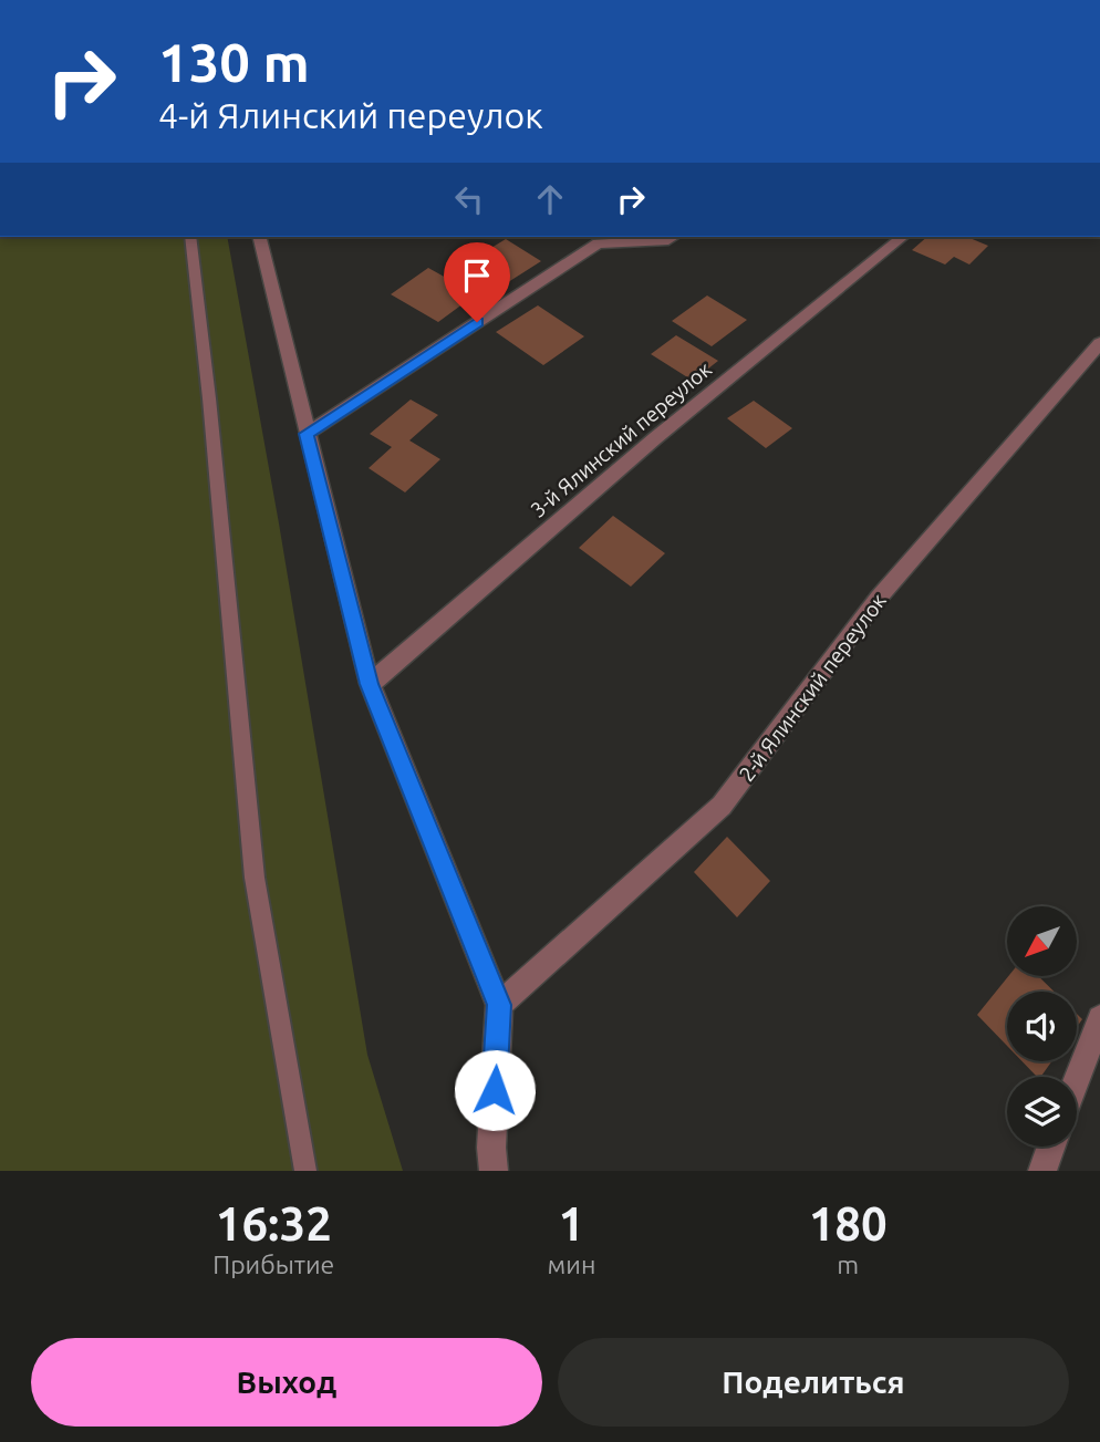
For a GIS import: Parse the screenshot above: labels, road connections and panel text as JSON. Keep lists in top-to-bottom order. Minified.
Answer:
{"streets":{"street":["3-й Ялинский переулок","2-й Ялинский переулок"]},"north":"bottom left","page":{"turn":["130 m","4-й Ялинский переулок"],"eta":["16:32","Прибытие","1","мин","180","m"],"buttons":["Выход","Поделиться"]}}
